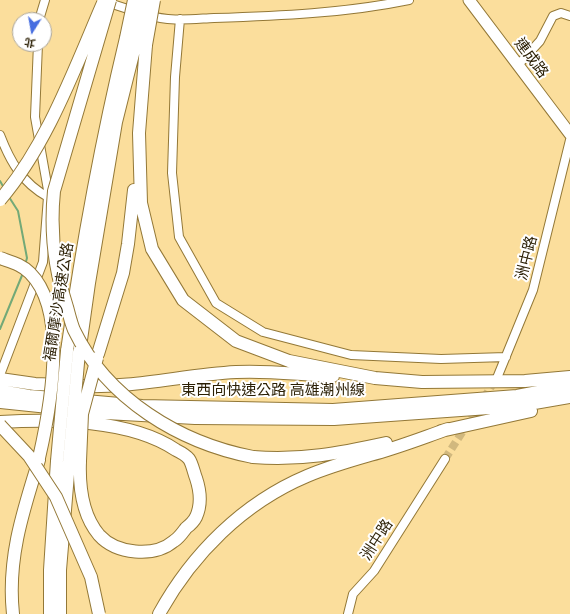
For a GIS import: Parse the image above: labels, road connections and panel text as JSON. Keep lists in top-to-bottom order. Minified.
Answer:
{"streets":{"highway":["福爾摩沙高速公路","東西向快速公路 高雄潮州線"],"main road":["連成路"],"street":["洲中路"]},"north":"bottom"}
